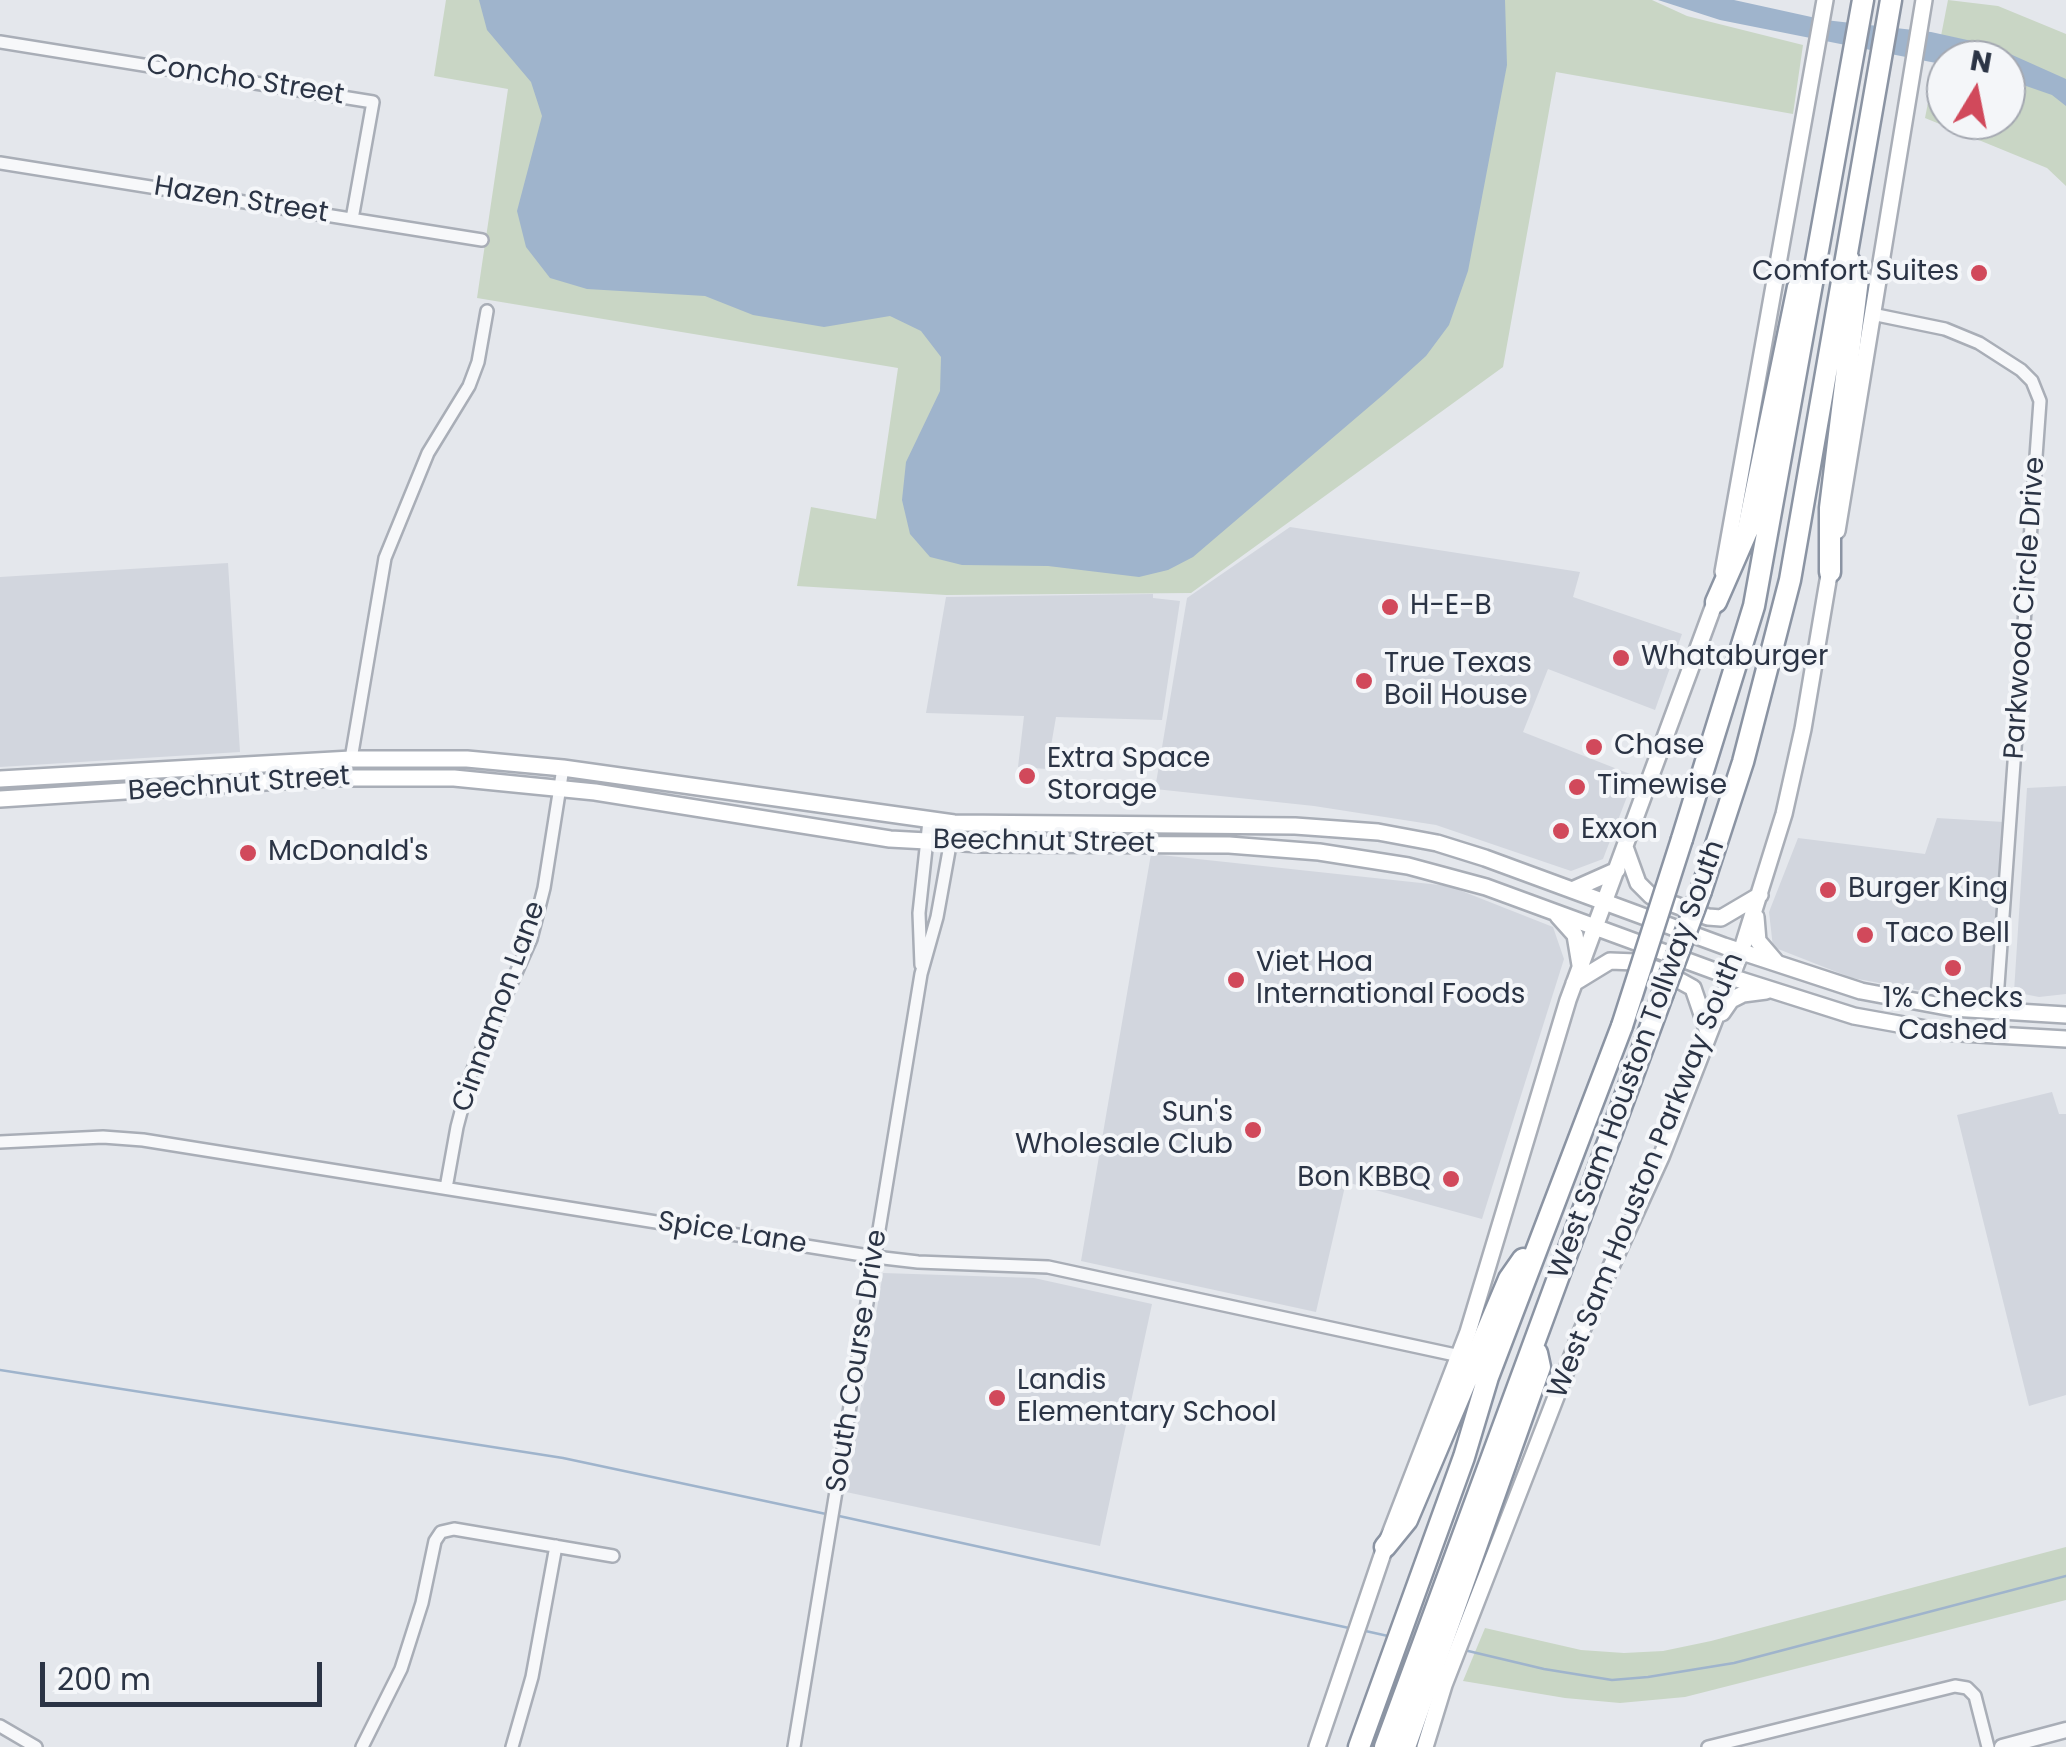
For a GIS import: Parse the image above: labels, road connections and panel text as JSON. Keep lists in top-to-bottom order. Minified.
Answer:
{"streets":{"highway":["West Sam Houston Tollway South"],"main road":["Beechnut Street","West Sam Houston Parkway South"],"street":["Concho Street","Hazen Street","Parkwood Circle Drive","Cinnamon Lane","Spice Lane","South Course Drive"]},"crossings":[["Concho Street","Hazen Street"],["Parkwood Circle Drive","Beechnut Street"],["Parkwood Circle Drive","West Sam Houston Parkway South"],["Beechnut Street","Cinnamon Lane"],["Beechnut Street","West Sam Houston Parkway South"],["Beechnut Street","South Course Drive"],["Cinnamon Lane","Spice Lane"],["Spice Lane","South Course Drive"]],"places":["Comfort Suites","H-E-B","Whataburger","True Texas Boil House","Chase","Extra Space Storage","Timewise","Exxon","McDonald's","Burger King","Taco Bell","1% Checks Cashed","Viet Hoa International Foods","Sun's Wholesale Club","Bon KBBQ","Landis Elementary School"],"scale_bar":"200 m","north":"top"}
